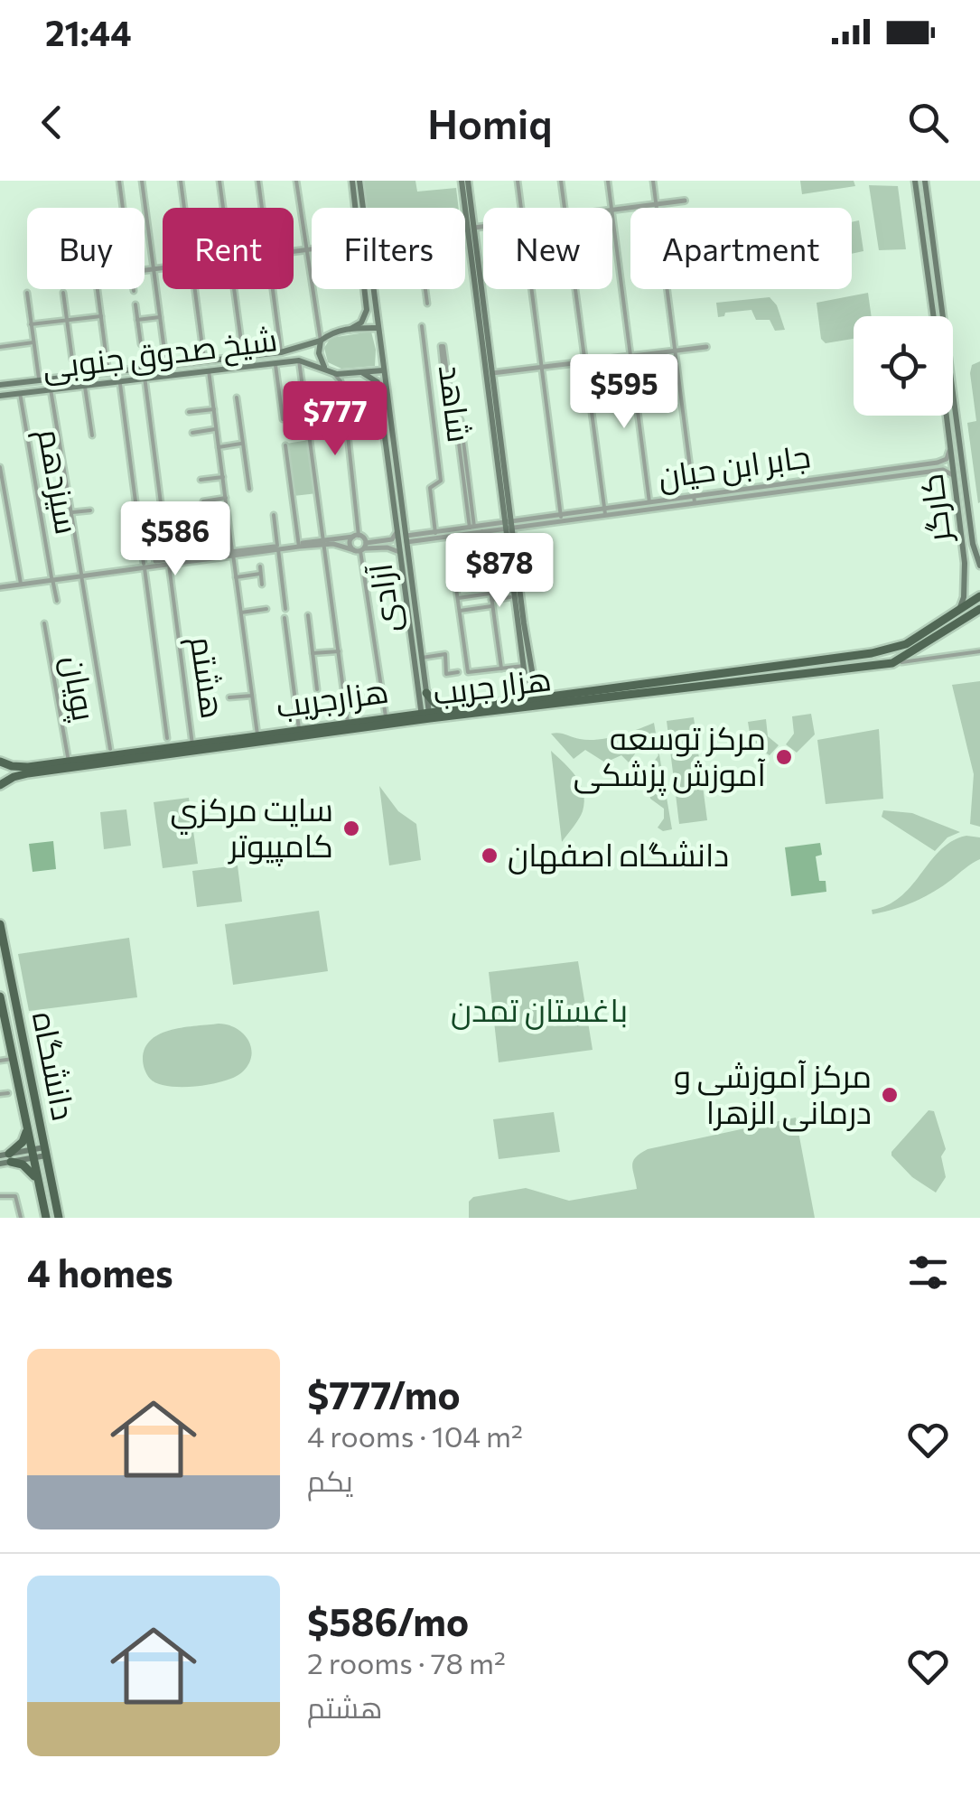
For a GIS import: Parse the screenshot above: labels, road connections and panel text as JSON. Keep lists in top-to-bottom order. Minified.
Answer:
{"streets":{"main road":["شیخ صدوق جنوبی","کارگر","آزادی","هزار جریب","هزارجریب","دانشگاه"],"street":["شاهد","جابر ابن حیان","سیزدهم","هشتم","پویان"]},"crossings":[["شیخ صدوق جنوبی","سیزدهم"],["شیخ صدوق جنوبی","آزادی"],["شیخ صدوق جنوبی","هشتم"],["کارگر","هزارجریب"],["آزادی","هزار جریب"],["آزادی","هزارجریب"],["هشتم","هزارجریب"],["هزار جریب","هزارجریب"],["پویان","هزارجریب"]],"parks":["باغستان تمدن"],"places":["مرکز توسعه آموزش پزشکی","سايت مرکزي کامپيوتر","دانشگاه اصفهان","مرکز آموزشی و درمانی الزهرا"],"page":{"status":"21:44","header":"Homiq","chip":["Buy","Rent","Filters","New","Apartment"],"price":["$595","$777","$586","$878"],"heading":"4 homes","list":[{"name":"$777/mo","note":"4 rooms · 104 m² · یکم"},{"name":"$586/mo","note":"2 rooms · 78 m² · هشتم"}]}}
